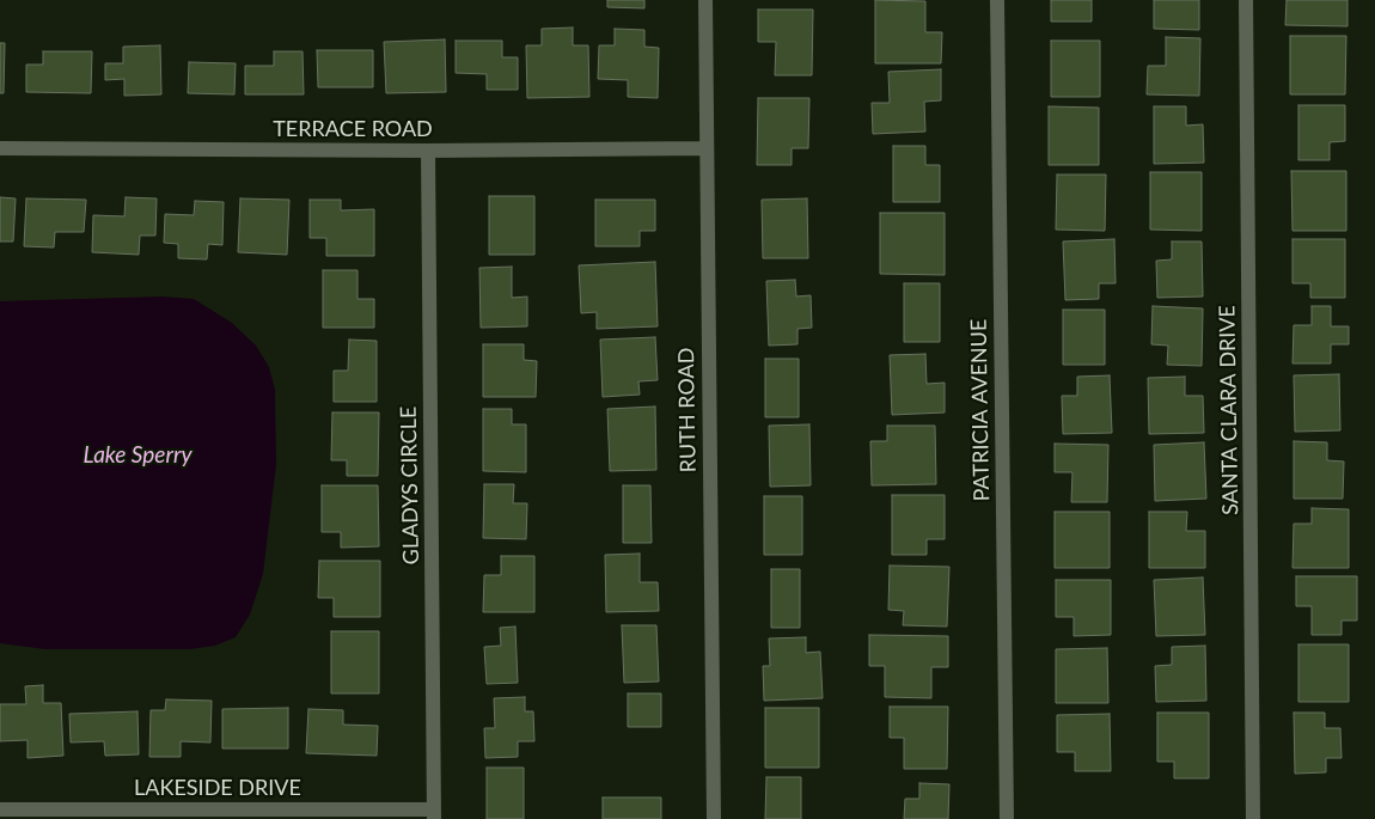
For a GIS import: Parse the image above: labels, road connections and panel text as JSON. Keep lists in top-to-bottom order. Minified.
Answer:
{"streets":{"street":["TERRACE ROAD","RUTH ROAD","PATRICIA AVENUE","SANTA CLARA DRIVE","GLADYS CIRCLE","LAKESIDE DRIVE"]},"crossings":[["TERRACE ROAD","RUTH ROAD"],["TERRACE ROAD","GLADYS CIRCLE"],["GLADYS CIRCLE","LAKESIDE DRIVE"]],"water":["Lake Sperry"]}
